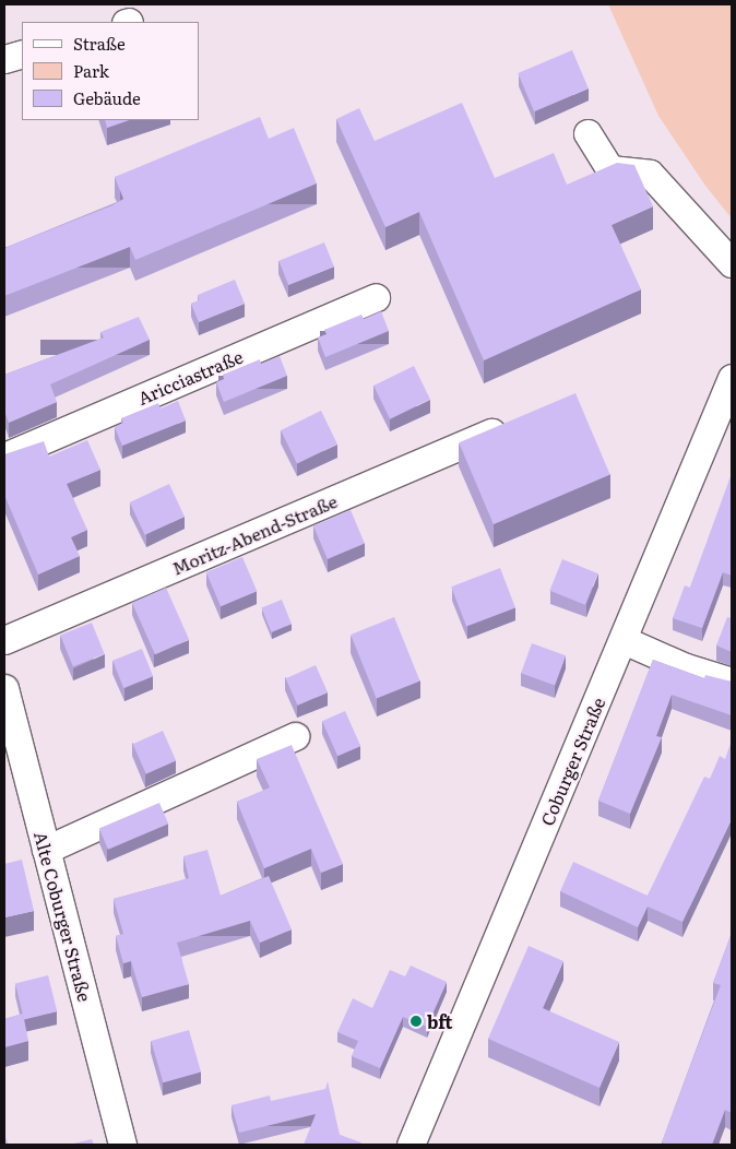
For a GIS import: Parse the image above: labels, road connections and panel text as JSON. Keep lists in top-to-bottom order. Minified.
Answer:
{"streets":{"street":["Aricciastraße","Moritz-Abend-Straße","Coburger Straße","Alte Coburger Straße"]},"places":["bft"],"legend":["Straße","Park","Gebäude"]}
